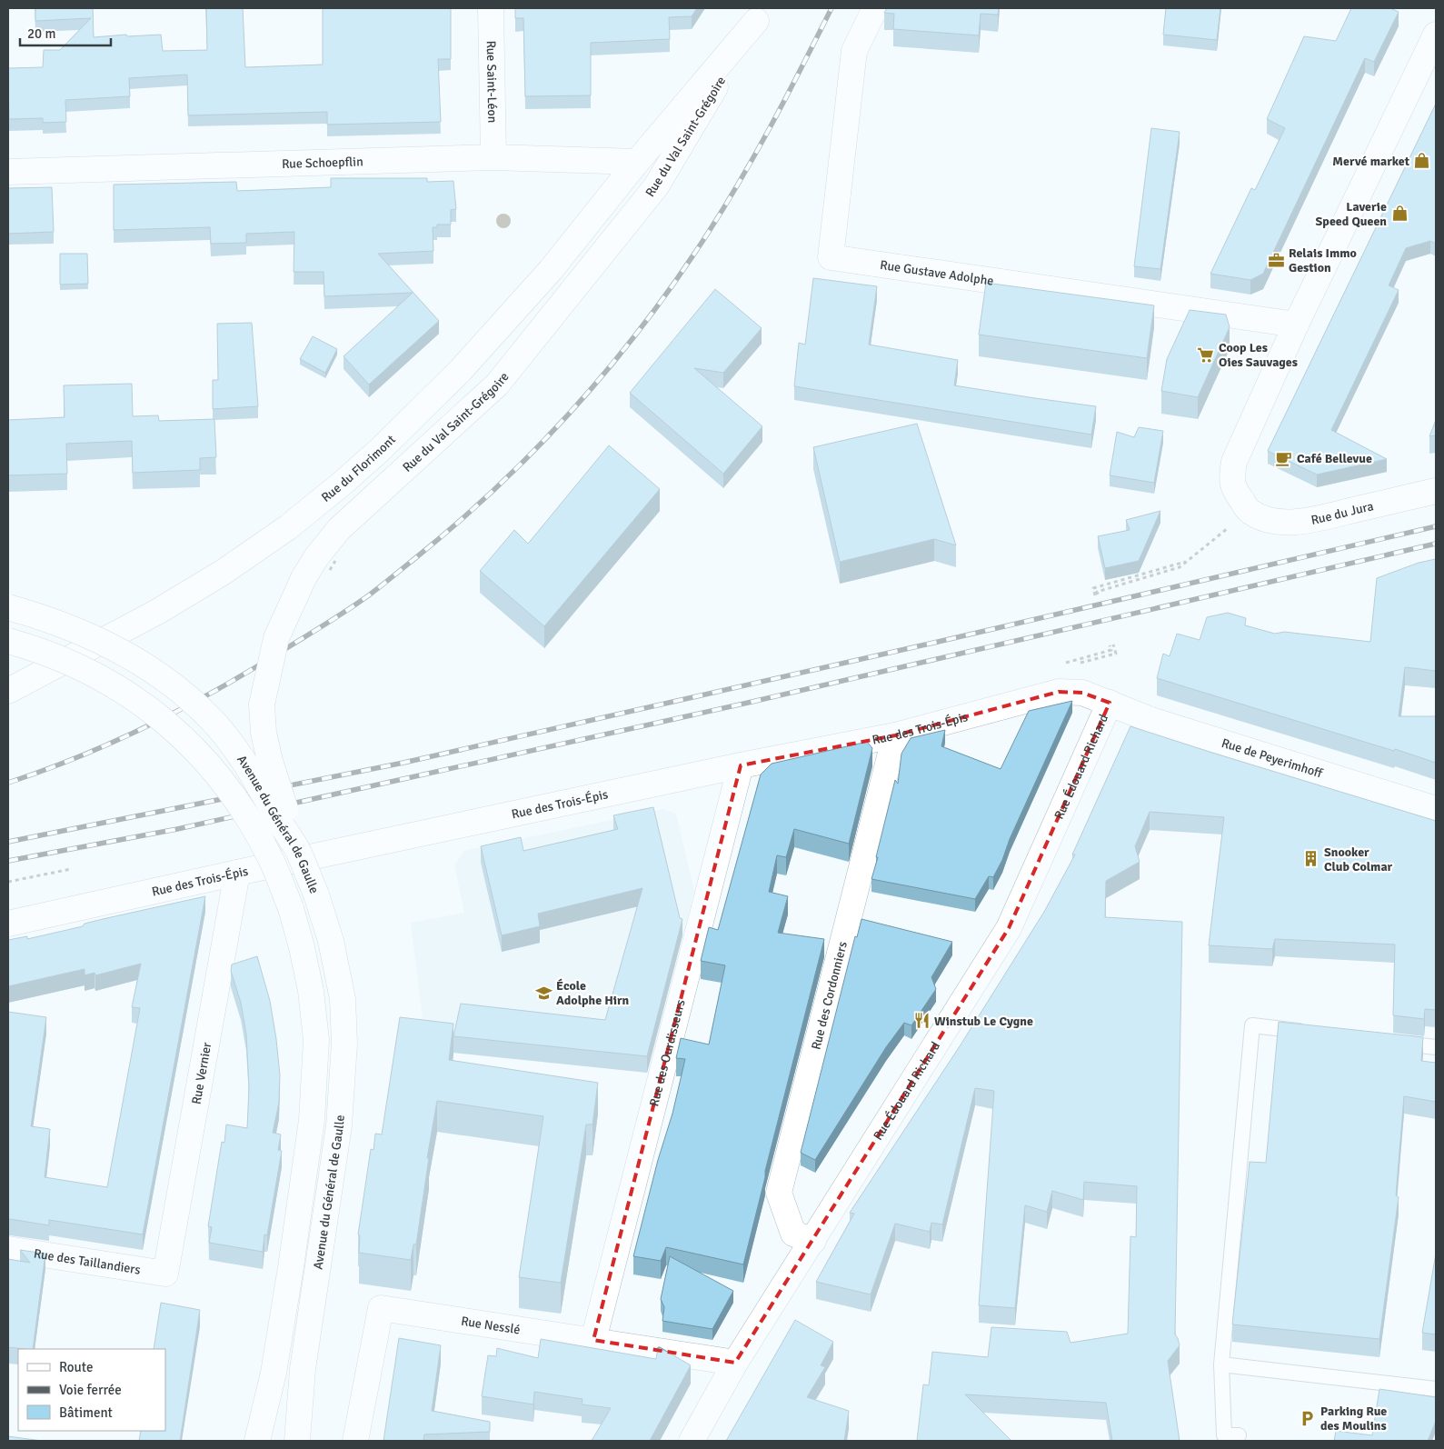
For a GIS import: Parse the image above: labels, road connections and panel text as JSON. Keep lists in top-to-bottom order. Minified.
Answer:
{"streets":{"street":["Rue Saint-Léon","Rue du Val Saint-Grégoire","Rue Schoepflin","Rue Gustave Adolphe","Rue du Florimont","Rue du Jura","Rue des Trois-Épis","Rue de Peyerimhoff","Rue Édouard Richard","Avenue du Général de Gaulle","Rue des Cordonniers","Rue des Ourdisseurs","Rue Vernier","Rue des Taillandiers","Rue Nesslé"]},"crossings":[["Rue Saint-Léon","Rue Schoepflin"],["Rue du Val Saint-Grégoire","Rue Schoepflin"],["Rue du Val Saint-Grégoire","Rue du Florimont"],["Rue du Val Saint-Grégoire","Avenue du Général de Gaulle"],["Rue Schoepflin","Rue du Florimont"],["Rue des Trois-Épis","Rue de Peyerimhoff"],["Rue des Trois-Épis","Rue Édouard Richard"],["Rue des Trois-Épis","Rue des Cordonniers"],["Rue des Trois-Épis","Rue des Ourdisseurs"],["Rue des Trois-Épis","Rue Vernier"],["Rue de Peyerimhoff","Rue Édouard Richard"],["Rue Édouard Richard","Rue des Cordonniers"],["Rue Édouard Richard","Rue Nesslé"],["Rue des Ourdisseurs","Rue Nesslé"],["Rue Vernier","Rue des Taillandiers"]],"places":{"shop":["Mervé market","Laverie Speed Queen"],"office":["Relais Immo Gestion"],"supermarket":["Coop Les Oies Sauvages"],"cafe":["Café Bellevue"],"building":["Snooker Club Colmar"],"school or university":["École Adolphe Hirn"],"restaurant":["Winstub Le Cygne"],"parking":["Parking Rue des Moulins"]},"legend":["Route","Voie ferrée","Bâtiment"],"scale_bar":"20 m"}
